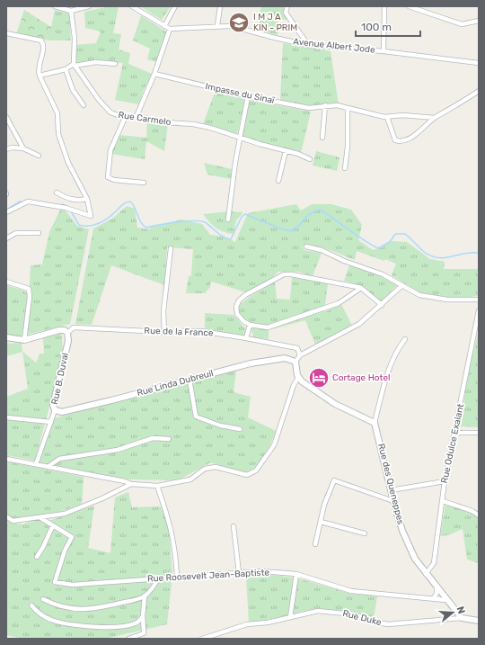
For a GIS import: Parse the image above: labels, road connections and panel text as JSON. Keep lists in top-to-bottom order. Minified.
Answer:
{"streets":{"street":["Avenue Albert Jode","Impasse du Sinaï","Rue Carmelo","Rue de la France","Rue B. Duval","Rue Linda Dubreuil","Rue Odulce Exalant","Rue des Queneppes","Rue Roosevelt Jean-Baptiste","Rue Duke"]},"crossings":[["Rue de la France","Rue B. Duval"],["Rue B. Duval","Rue Linda Dubreuil"],["Rue Odulce Exalant","Rue des Queneppes"],["Rue des Queneppes","Rue Roosevelt Jean-Baptiste"],["Rue des Queneppes","Rue Duke"]],"places":{"school or university":["I M J A KIN - PRIM"],"hotel":["Cortage Hotel"]},"scale_bar":"100 m","north":"right"}
